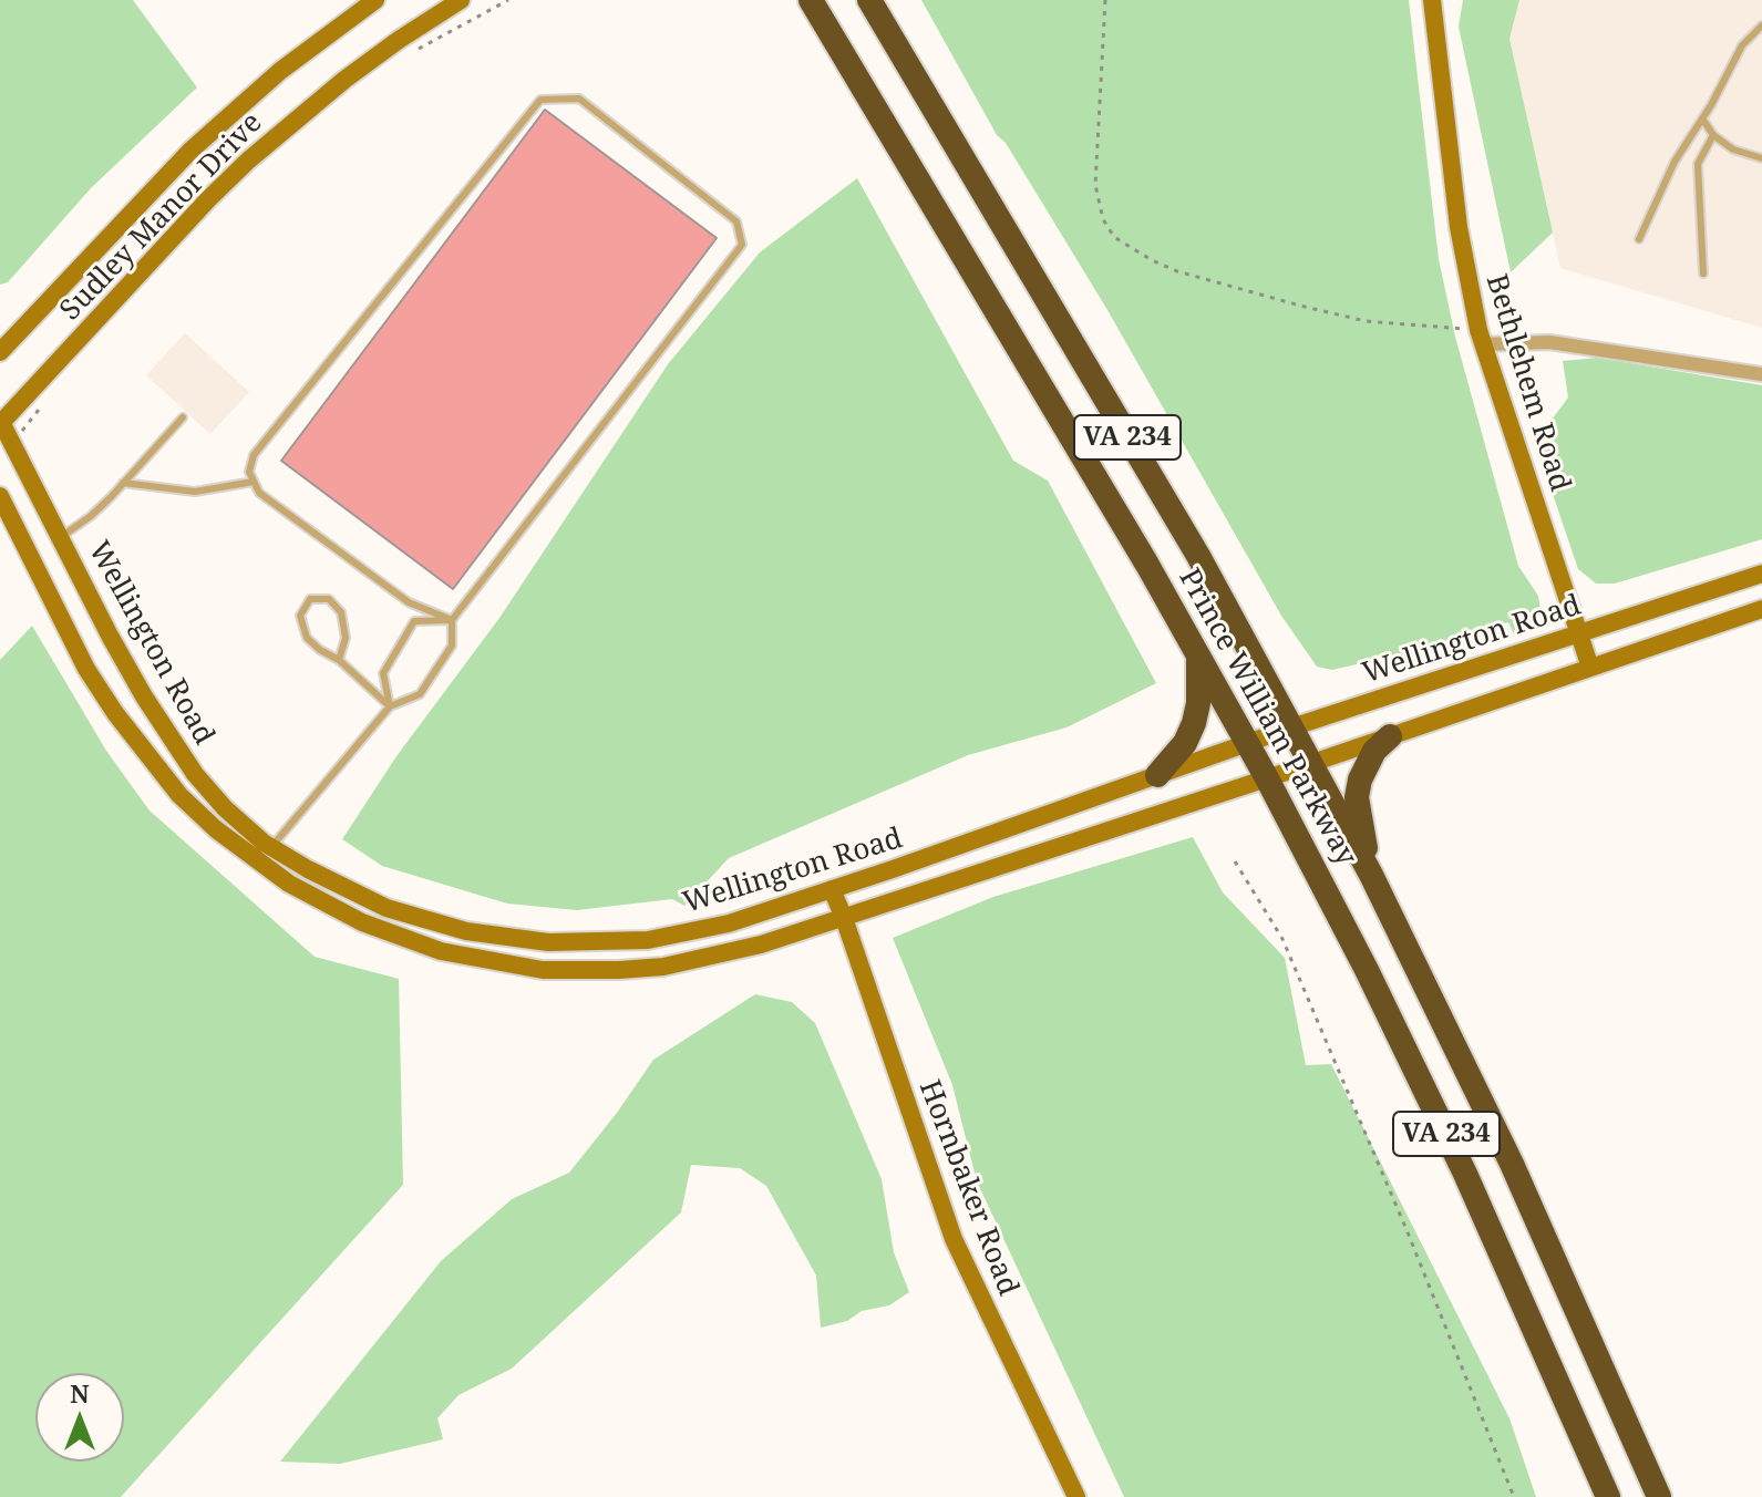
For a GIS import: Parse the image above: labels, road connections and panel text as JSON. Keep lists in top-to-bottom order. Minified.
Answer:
{"streets":{"highway":["VA 234","Prince William Parkway"],"main road":["Sudley Manor Drive","Bethlehem Road","Wellington Road","Hornbaker Road"]},"crossings":[["Sudley Manor Drive","Wellington Road"],["Bethlehem Road","Wellington Road"],["Wellington Road","Prince William Parkway"],["Wellington Road","Hornbaker Road"]],"north":"top"}
